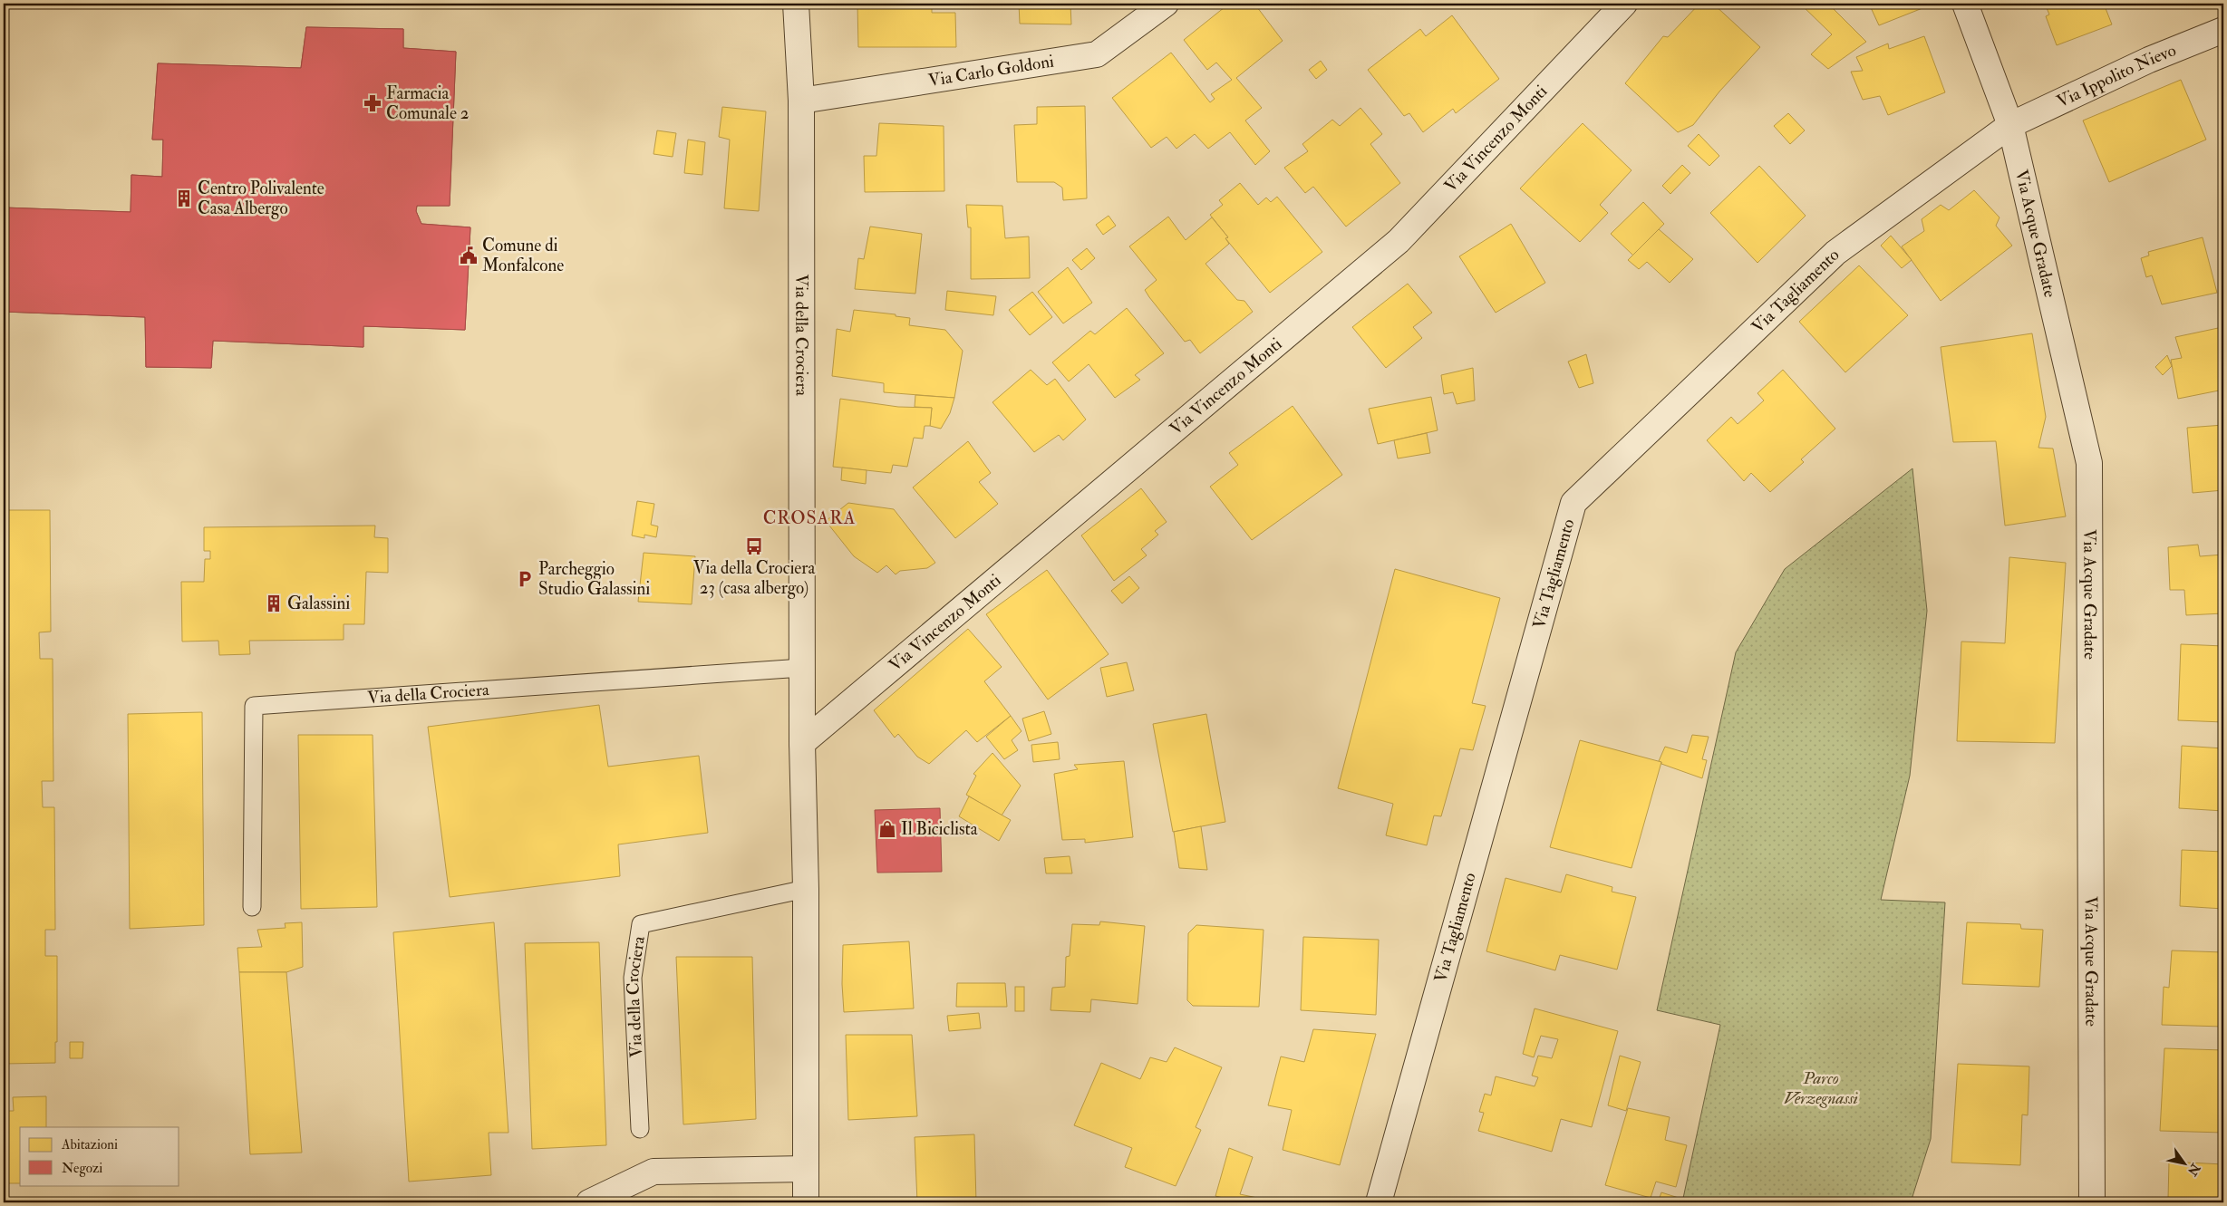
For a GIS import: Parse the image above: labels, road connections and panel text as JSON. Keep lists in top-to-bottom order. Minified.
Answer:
{"streets":{"street":["Via Carlo Goldoni","Via Ippolito Nievo","Via Vincenzo Monti","Via Acque Gradate","Via Tagliamento","Via della Crociera"]},"crossings":[["Via Carlo Goldoni","Via della Crociera"],["Via Ippolito Nievo","Via Acque Gradate"],["Via Ippolito Nievo","Via Tagliamento"],["Via Vincenzo Monti","Via della Crociera"],["Via Acque Gradate","Via Tagliamento"]],"districts":["CROSARA"],"parks":["Parco Verzegnassi"],"places":{"pharmacy":["Farmacia Comunale 2"],"building":["Centro Polivalente Casa Albergo","Galassini"],"public building":["Comune di Monfalcone"],"bus stop":["Via della Crociera 23 (casa albergo)"],"parking":["Parcheggio Studio Galassini"],"shop":["Il Biciclista"]},"legend":["Abitazioni","Negozi"],"north":"bottom right"}
